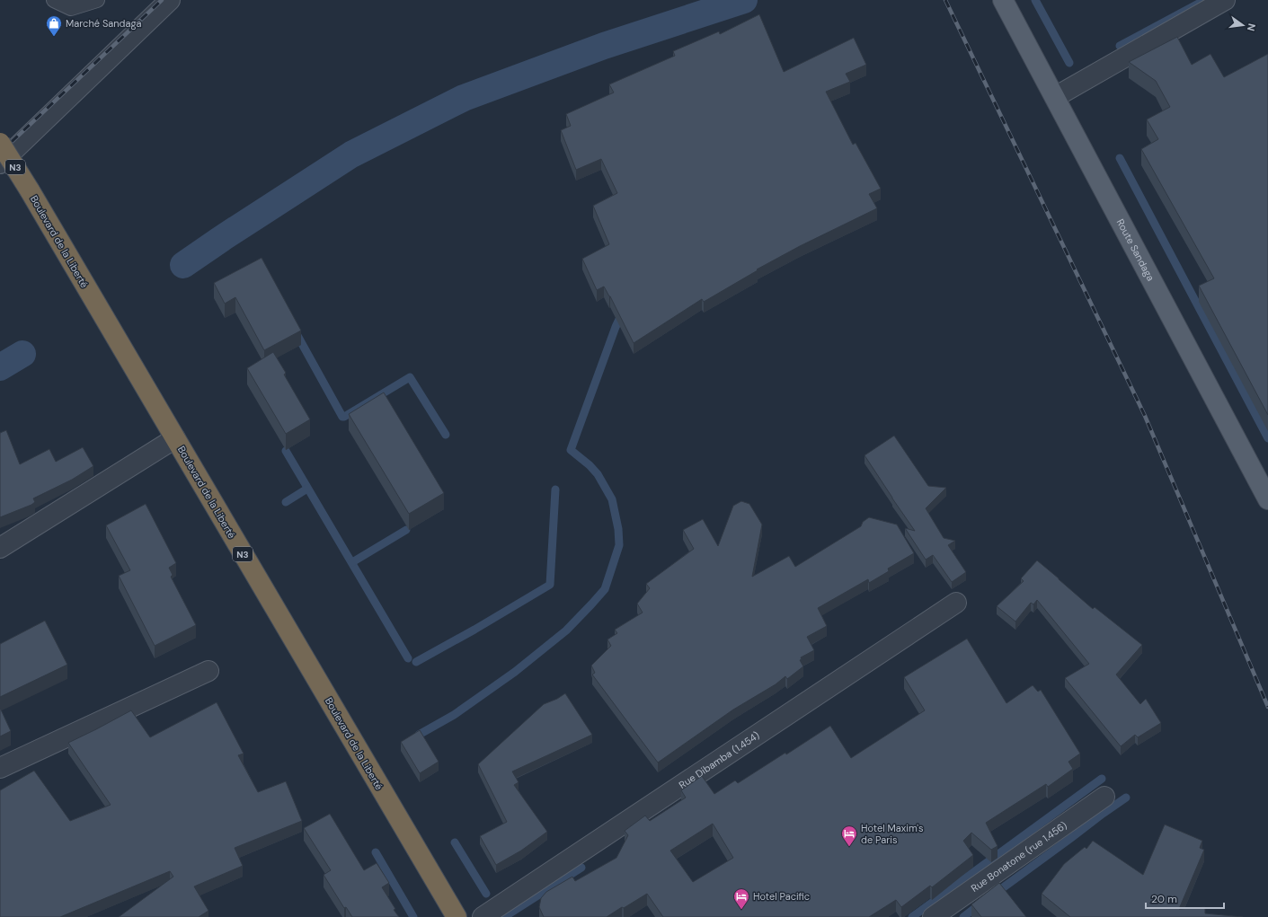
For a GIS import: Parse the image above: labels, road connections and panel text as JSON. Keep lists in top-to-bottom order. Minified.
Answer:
{"streets":{"highway":["N3","Boulevard de la Liberté"],"main road":["Route Sandaga"],"street":["Rue Dibamba (1.454)","Rue Bonatone (rue 1.456)"]},"places":{"shop":["Marché Sandaga"],"hotel":["Hotel Maxim's de Paris","Hotel Pacific"]},"scale_bar":"20 m","north":"right"}
